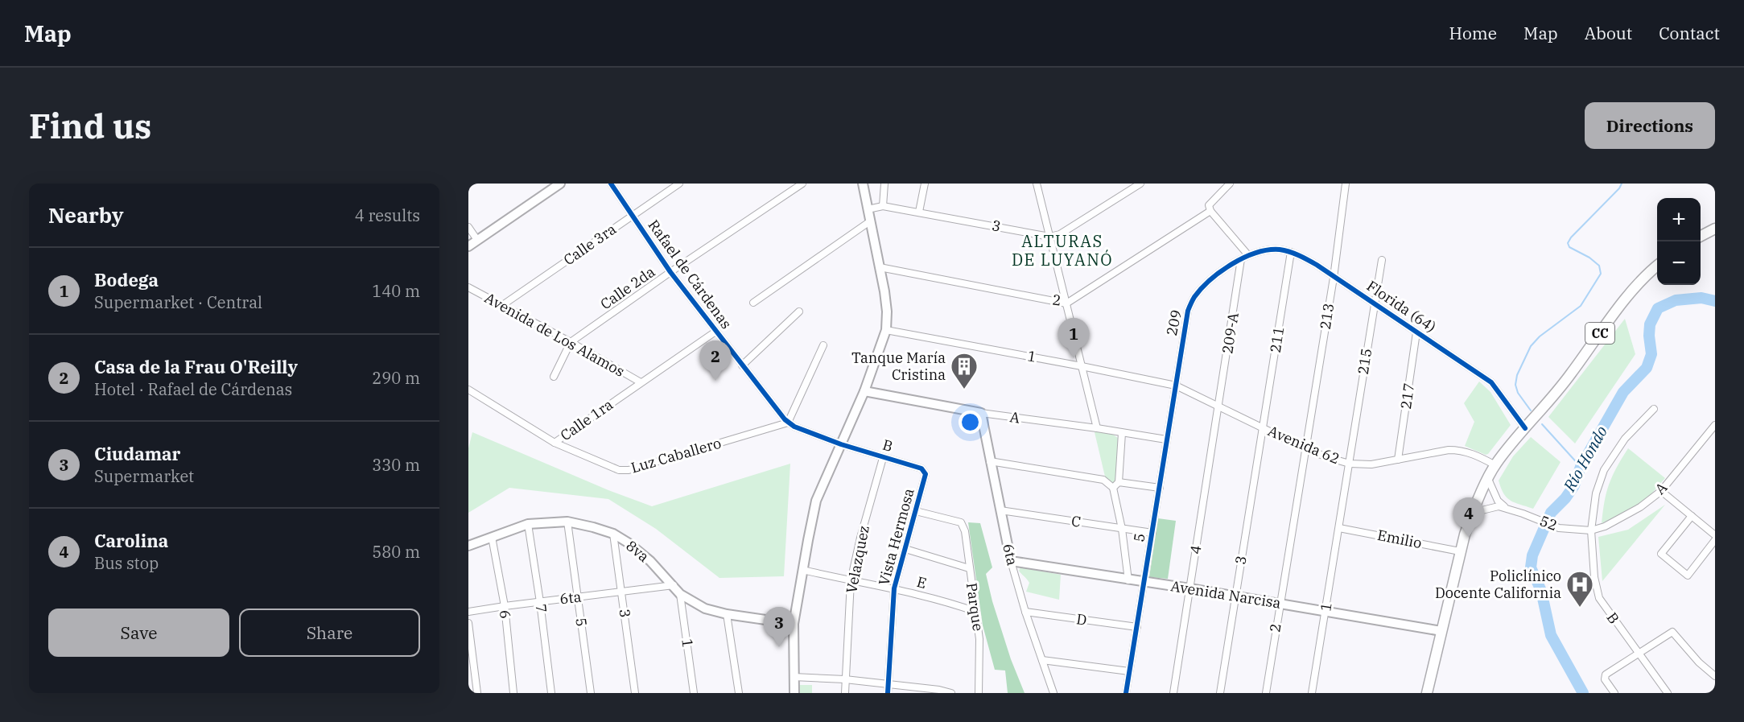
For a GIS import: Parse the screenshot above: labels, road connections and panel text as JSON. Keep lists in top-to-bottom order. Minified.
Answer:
{"streets":{"main road":["CC"],"street":["3","Calle 3ra","Rafael de Cárdenas","Calle 2da","2","Florida (64)","213","209","209-A","Avenida de Los Alamos","211","1","215","217","A","Calle 1ra","Avenida 62","B","Luz Caballero","C","52","Vista Hermosa","5","Emilio","4","8va","6ta","Velazquez","E","Avenida Narcisa","Parque","7","9","D"]},"crossings":[["3","211"],["3","Avenida 62"],["3","8va"],["3","6ta"],["3","Avenida Narcisa"],["Calle 3ra","Rafael de Cárdenas"],["Calle 3ra","Avenida de Los Alamos"],["Rafael de Cárdenas","Calle 2da"],["Rafael de Cárdenas","Calle 1ra"],["Rafael de Cárdenas","B"],["Rafael de Cárdenas","Luz Caballero"],["Calle 2da","Avenida de Los Alamos"],["2","213"],["2","Avenida 62"],["2","Avenida Narcisa"],["Florida (64)","213"],["Florida (64)","209"],["Florida (64)","209-A"],["Florida (64)","CC"],["Florida (64)","211"],["Florida (64)","215"],["Florida (64)","217"],["213","Avenida 62"],["209","209-A"],["209","1"],["209","Avenida 62"],["209","5"],["209-A","Avenida 62"],["209-A","4"],["CC","Avenida 62"],["CC","52"],["CC","Emilio"],["CC","Avenida Narcisa"],["Avenida de Los Alamos","Calle 1ra"],["211","Avenida 62"],["1","215"],["1","Avenida 62"],["1","5"],["1","Emilio"],["1","8va"],["1","Avenida Narcisa"],["215","Avenida 62"],["217","Avenida 62"],["A","B"],["A","52"],["A","5"],["A","6ta"],["Calle 1ra","Luz Caballero"],["Avenida 62","5"],["Avenida 62","4"],["B","52"],["B","Vista Hermosa"],["B","Velazquez"],["C","5"],["C","6ta"],["Vista Hermosa","E"],["Vista Hermosa","Parque"],["5","8va"],["5","6ta"],["5","Avenida Narcisa"],["5","D"],["4","Avenida Narcisa"],["8va","6ta"],["8va","7"],["8va","9"],["6ta","Avenida Narcisa"],["6ta","7"],["6ta","9"],["6ta","D"],["Velazquez","E"],["E","Parque"]],"districts":["ALTURAS DE LUYANÓ"],"water":["Río Hondo"],"places":{"building":["Tanque María Cristina"],"hospital":["Policlínico Docente California"]},"page":{"header":"Map","nav":["Home","Map","About","Contact"],"buttons":["Directions",["Save","Share"]],"title":"Find us","heading":["Nearby","4 results"],"map_buttons":["+","−"],"list":[{"mark":"1","name":"Bodega","note":"Supermarket · Central","value":"140 m"},{"mark":"2","name":"Casa de la Frau O'Reilly","note":"Hotel · Rafael de Cárdenas","value":"290 m"},{"mark":"3","name":"Ciudamar","note":"Supermarket","value":"330 m"},{"mark":"4","name":"Carolina","note":"Bus stop","value":"580 m"}],"pins":["1","2","4","3"]}}
